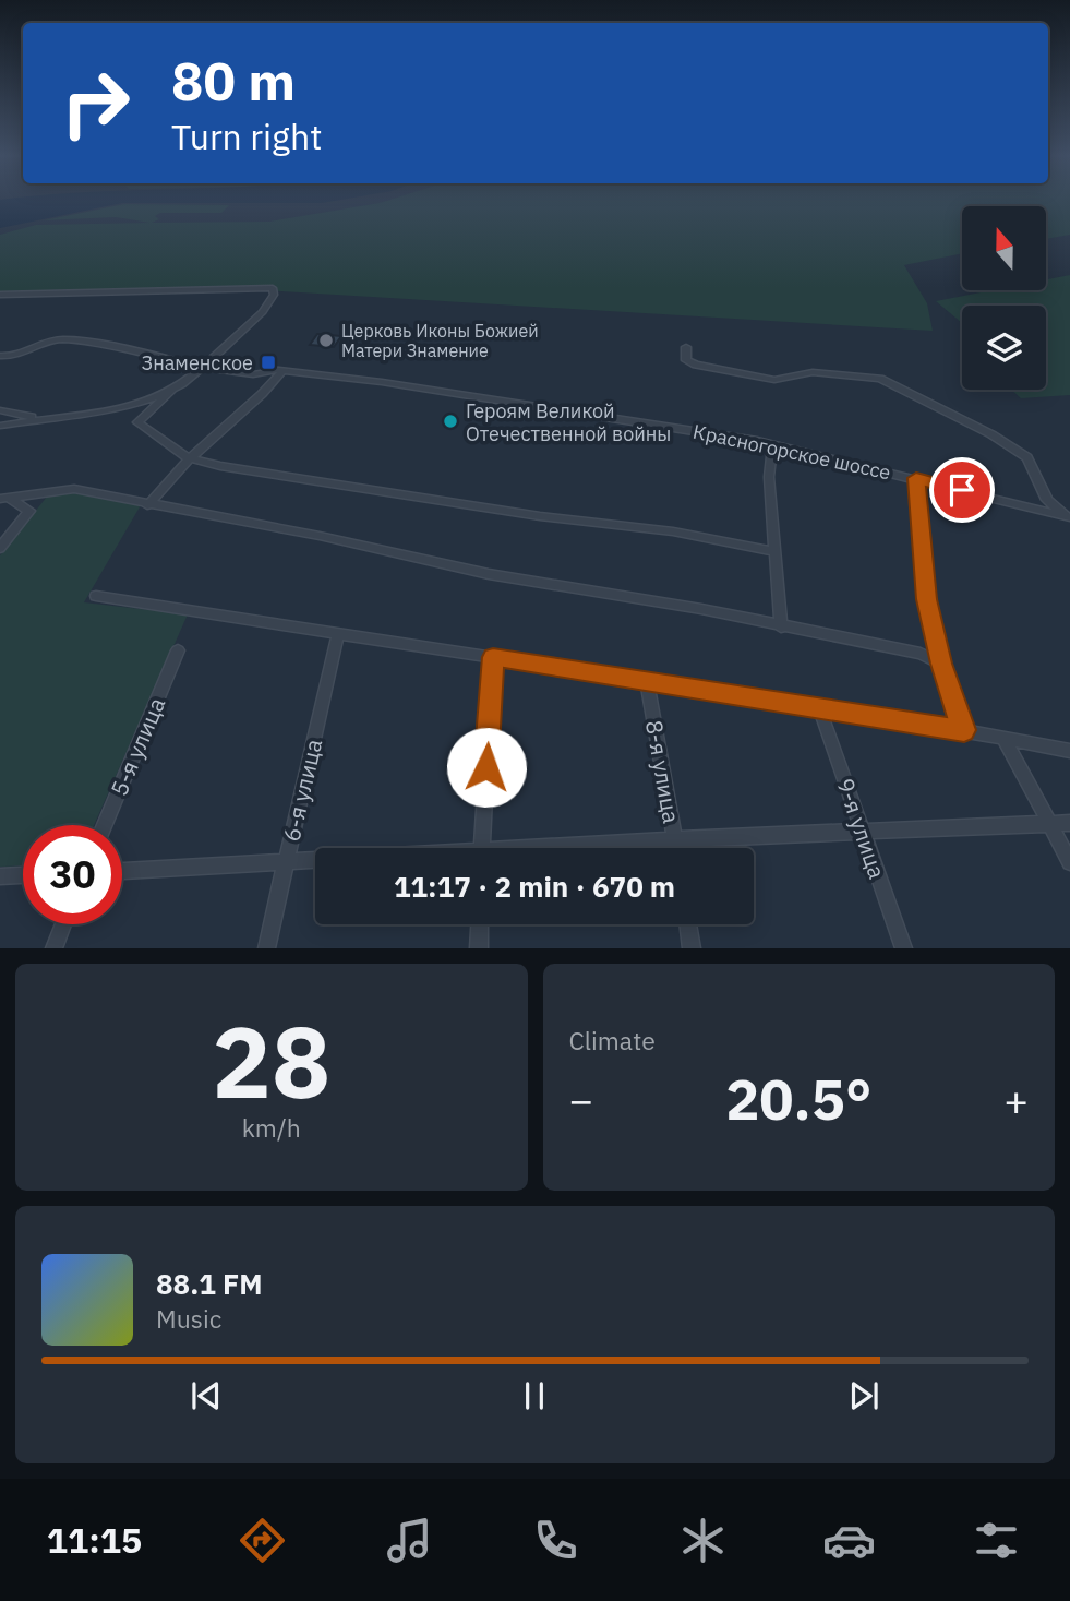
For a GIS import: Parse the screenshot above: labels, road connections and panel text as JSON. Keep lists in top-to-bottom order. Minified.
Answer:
{"streets":{"street":["Красногорское шоссе","5-я улица","8-я улица","6-я улица","9-я улица"]},"places":{"other":["Церковь Иконы Божией Матери Знамение","Героям Великой Отечественной войны"],"transit":["Знаменское"]},"north":"top","page":{"turn":["80 m","Turn right"],"limit":"30","trip":"11:17 · 2 min · 670 m","tile":[["28","km/h"],"Climate"],"heat":["−","20.5°","+"],"song":["88.1 FM","Music"],"tabs":"11:15"}}
